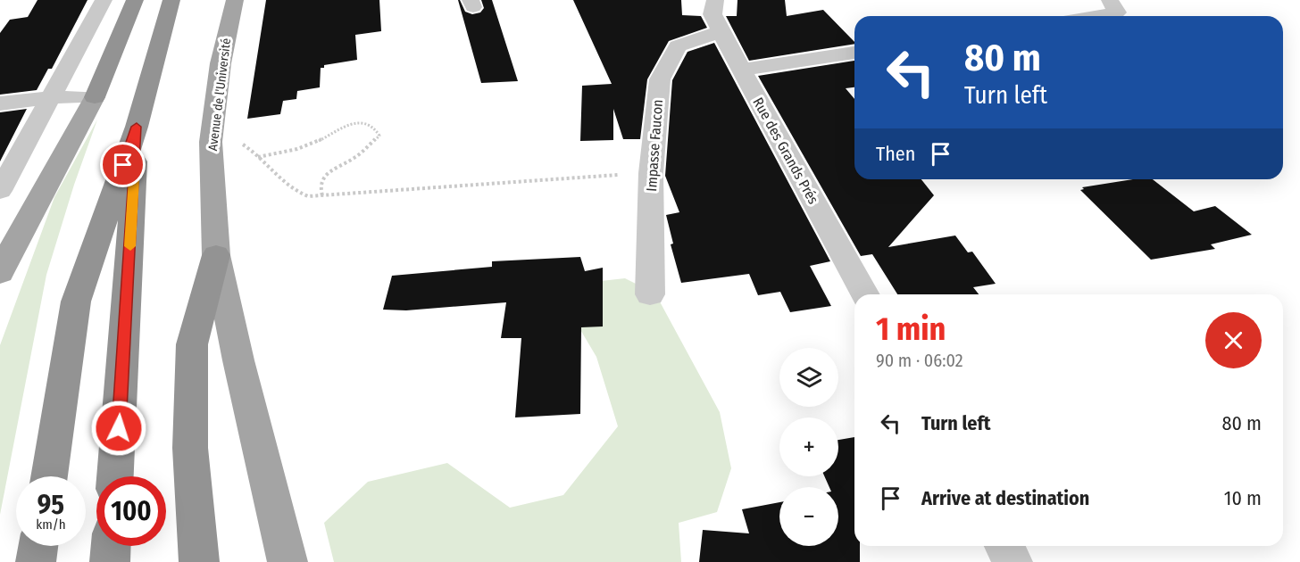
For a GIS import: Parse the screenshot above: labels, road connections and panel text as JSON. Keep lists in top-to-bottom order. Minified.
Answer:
{"streets":{"main road":["Avenue de l'Université"],"street":["Impasse Faucon","Rue des Grands Prés"]},"crossings":[["Impasse Faucon","Rue des Grands Prés"]],"page":{"turn":["80 m","Turn left"],"then":"Then","heading":["1 min","90 m · 06:02"],"map_buttons":["+","−"],"list":[{"name":"Turn left","value":"80 m"},{"name":"Arrive at destination","value":"10 m"}],"speed":"95 km/h","limit":"100"}}
